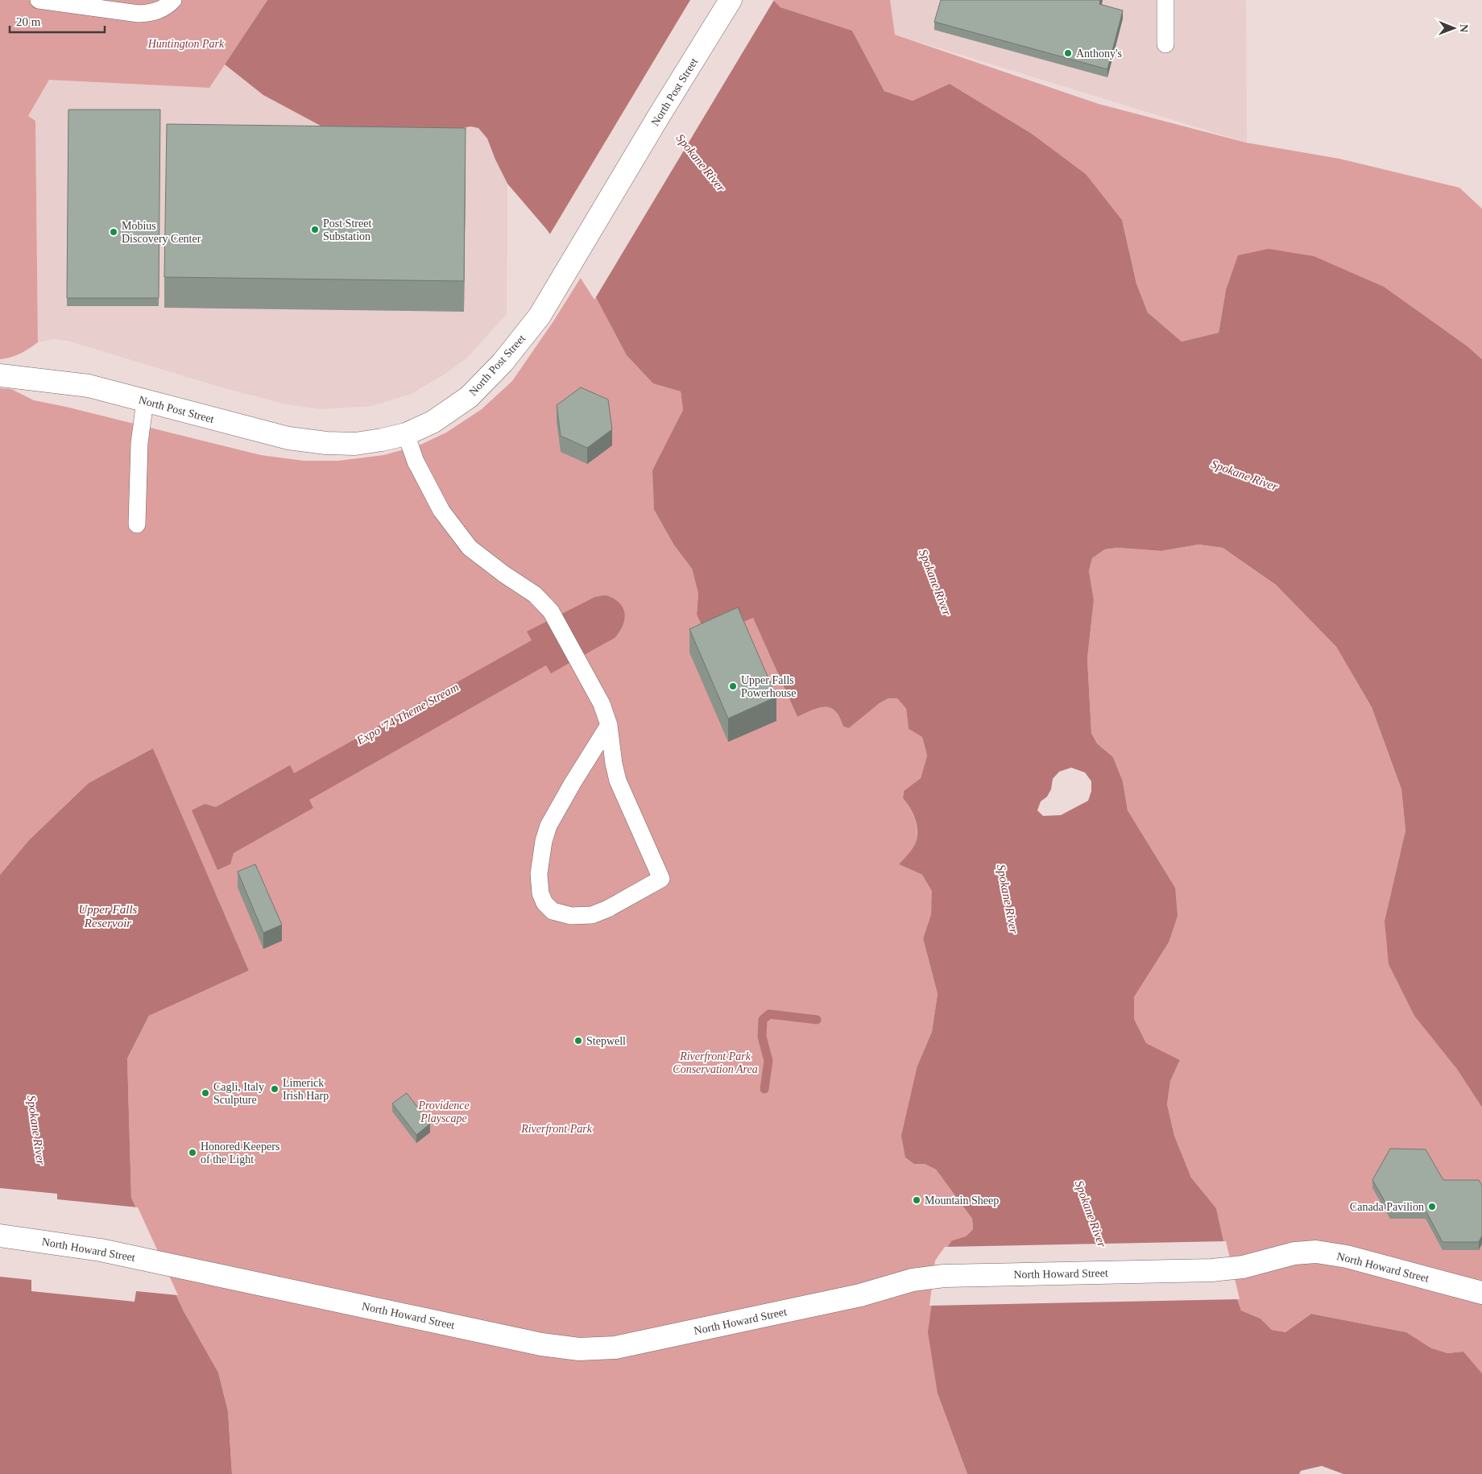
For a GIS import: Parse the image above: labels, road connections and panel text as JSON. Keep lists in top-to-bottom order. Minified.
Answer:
{"streets":{"street":["North Post Street","North Howard Street"]},"water":["Spokane River","Expo '74 Theme Stream","Upper Falls Reservoir"],"parks":["Huntington Park","Riverfront Park Conservation Area","Providence Playscape","Riverfront Park"],"places":["Anthony's","Post Street Substation","Mobius Discovery Center","Upper Falls Powerhouse","Stepwell","Limerick Irish Harp","Cagli, Italy Sculpture","Honored Keepers of the Light","Mountain Sheep","Canada Pavilion"],"scale_bar":"20 m","north":"right"}
